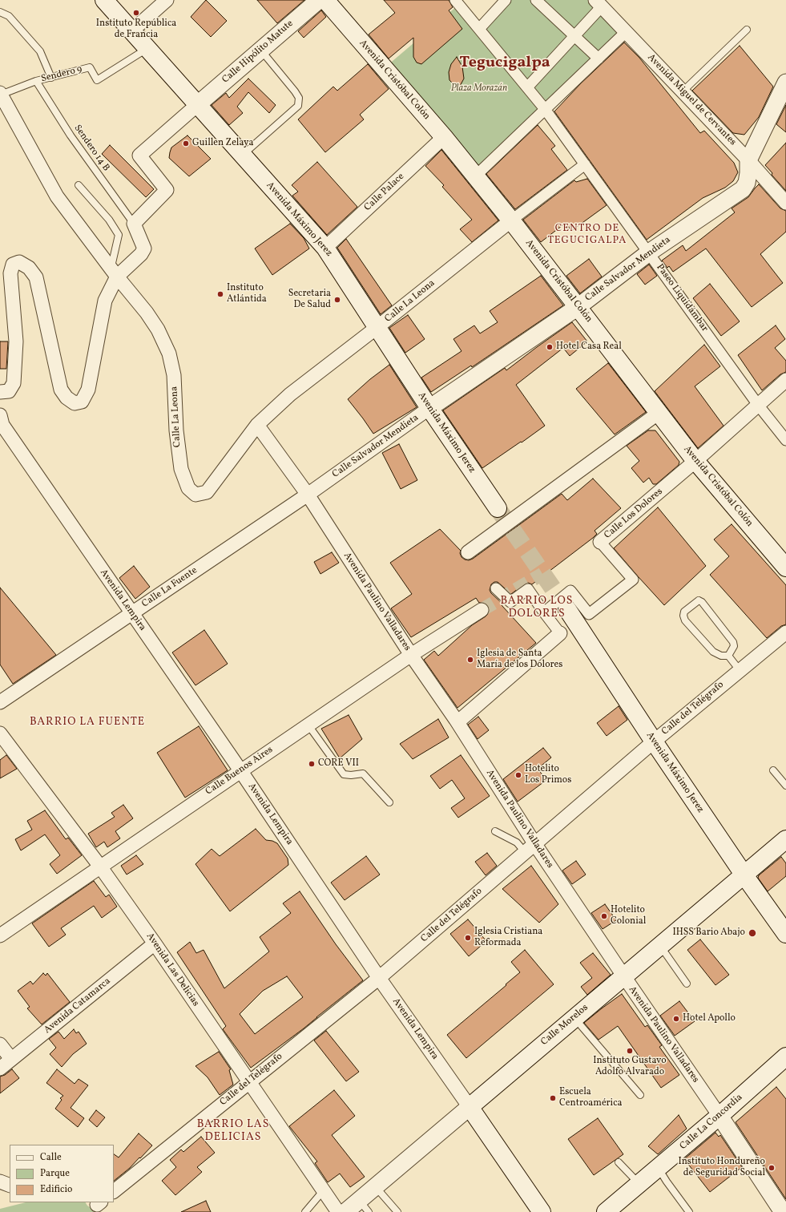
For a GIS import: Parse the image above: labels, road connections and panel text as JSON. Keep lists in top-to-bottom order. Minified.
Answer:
{"streets":{"main road":["Avenida Cristóbal Colón","Avenida Máximo Jerez","Avenida Lempira","Calle Morelos","Calle La Concordia"],"street":["Calle Hipólito Matute","Avenida Miguel de Cervantes","Calle Palace","Calle Salvador Mendieta","Paseo Liquidámbar","Calle La Leona","Calle Los Dolores","Calle La Fuente","Avenida Paulino Valladares","Calle del Telégrafo","Calle Buenos Aires","Avenida Las Delicias","Avenida Catamarca"],"lane":["Sendero 9","Sendero 14 B"]},"crossings":[["Calle Hipólito Matute","Avenida Máximo Jerez"],["Sendero 9","Sendero 14 B"],["Sendero 9","Avenida Máximo Jerez"],["Avenida Cristóbal Colón","Calle Palace"],["Avenida Cristóbal Colón","Calle Salvador Mendieta"],["Avenida Cristóbal Colón","Calle La Leona"],["Avenida Cristóbal Colón","Calle Los Dolores"],["Avenida Miguel de Cervantes","Calle Salvador Mendieta"],["Calle Palace","Avenida Máximo Jerez"],["Avenida Máximo Jerez","Calle Salvador Mendieta"],["Avenida Máximo Jerez","Calle La Leona"],["Avenida Máximo Jerez","Calle del Telégrafo"],["Avenida Máximo Jerez","Calle Morelos"],["Calle Salvador Mendieta","Paseo Liquidámbar"],["Calle Salvador Mendieta","Calle La Fuente"],["Calle Salvador Mendieta","Avenida Paulino Valladares"],["Paseo Liquidámbar","Calle La Leona"],["Paseo Liquidámbar","Calle Los Dolores"],["Calle La Leona","Avenida Paulino Valladares"],["Calle La Fuente","Avenida Lempira"],["Calle La Fuente","Avenida Paulino Valladares"],["Avenida Lempira","Calle del Telégrafo"],["Avenida Lempira","Calle Buenos Aires"],["Avenida Lempira","Calle Morelos"],["Avenida Paulino Valladares","Calle del Telégrafo"],["Avenida Paulino Valladares","Calle Buenos Aires"],["Avenida Paulino Valladares","Calle Morelos"],["Avenida Paulino Valladares","Calle La Concordia"],["Calle del Telégrafo","Avenida Las Delicias"],["Calle Buenos Aires","Avenida Las Delicias"],["Avenida Las Delicias","Avenida Catamarca"]],"districts":["Tegucigalpa","CENTRO DE TEGUCIGALPA","BARRIO LOS DOLORES","BARRIO LA FUENTE","BARRIO LAS DELICIAS"],"parks":["Plaza Morazán"],"places":["Instituto República de Francia","Guillen Zelaya","Instituto Atlántida","Secretaria De Salud","Hotel Casa Real","Iglesia de Santa María de los Dolores","CORE VII","Hotelito Los Primos","Hotelito Colonial","IHSS Bario Abajo","Iglesia Cristiana Reformada","Hotel Apollo","Instituto Gustavo Adolfo Alvarado","Escuela Centroamérica","Instituto Hondureño de Seguridad Social"],"legend":["Calle","Parque","Edificio"]}
